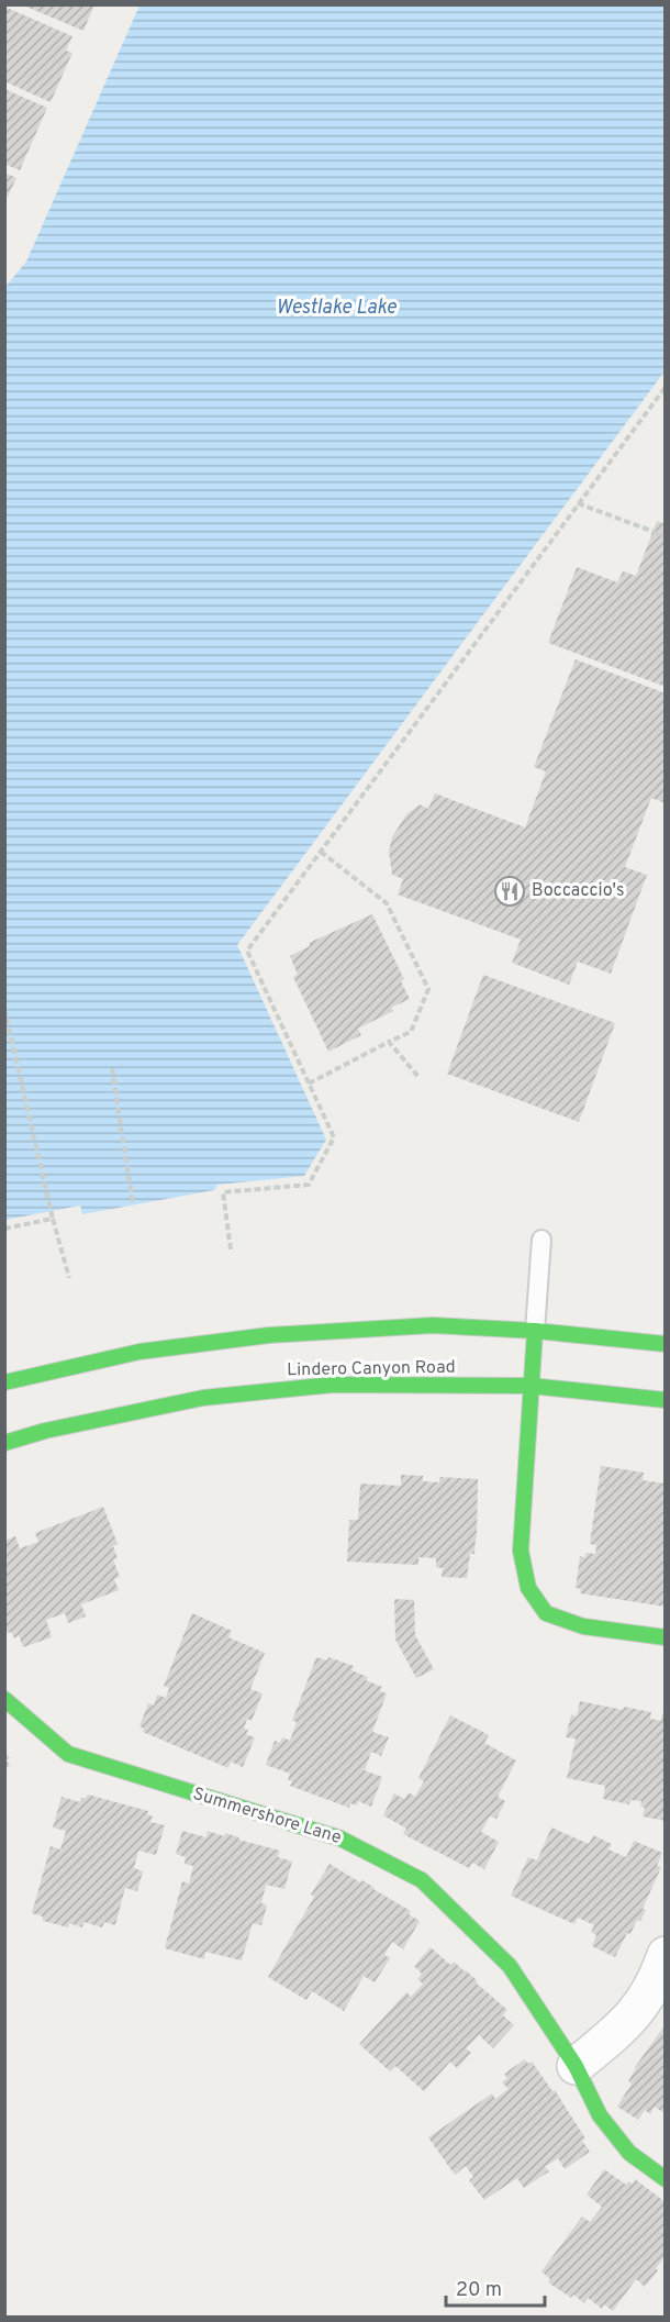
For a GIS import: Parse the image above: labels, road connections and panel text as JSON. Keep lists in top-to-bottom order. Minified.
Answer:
{"streets":{"street":["Lindero Canyon Road","Summershore Lane"]},"water":["Westlake Lake"],"places":{"restaurant":["Boccaccio's"]},"scale_bar":"20 m"}
